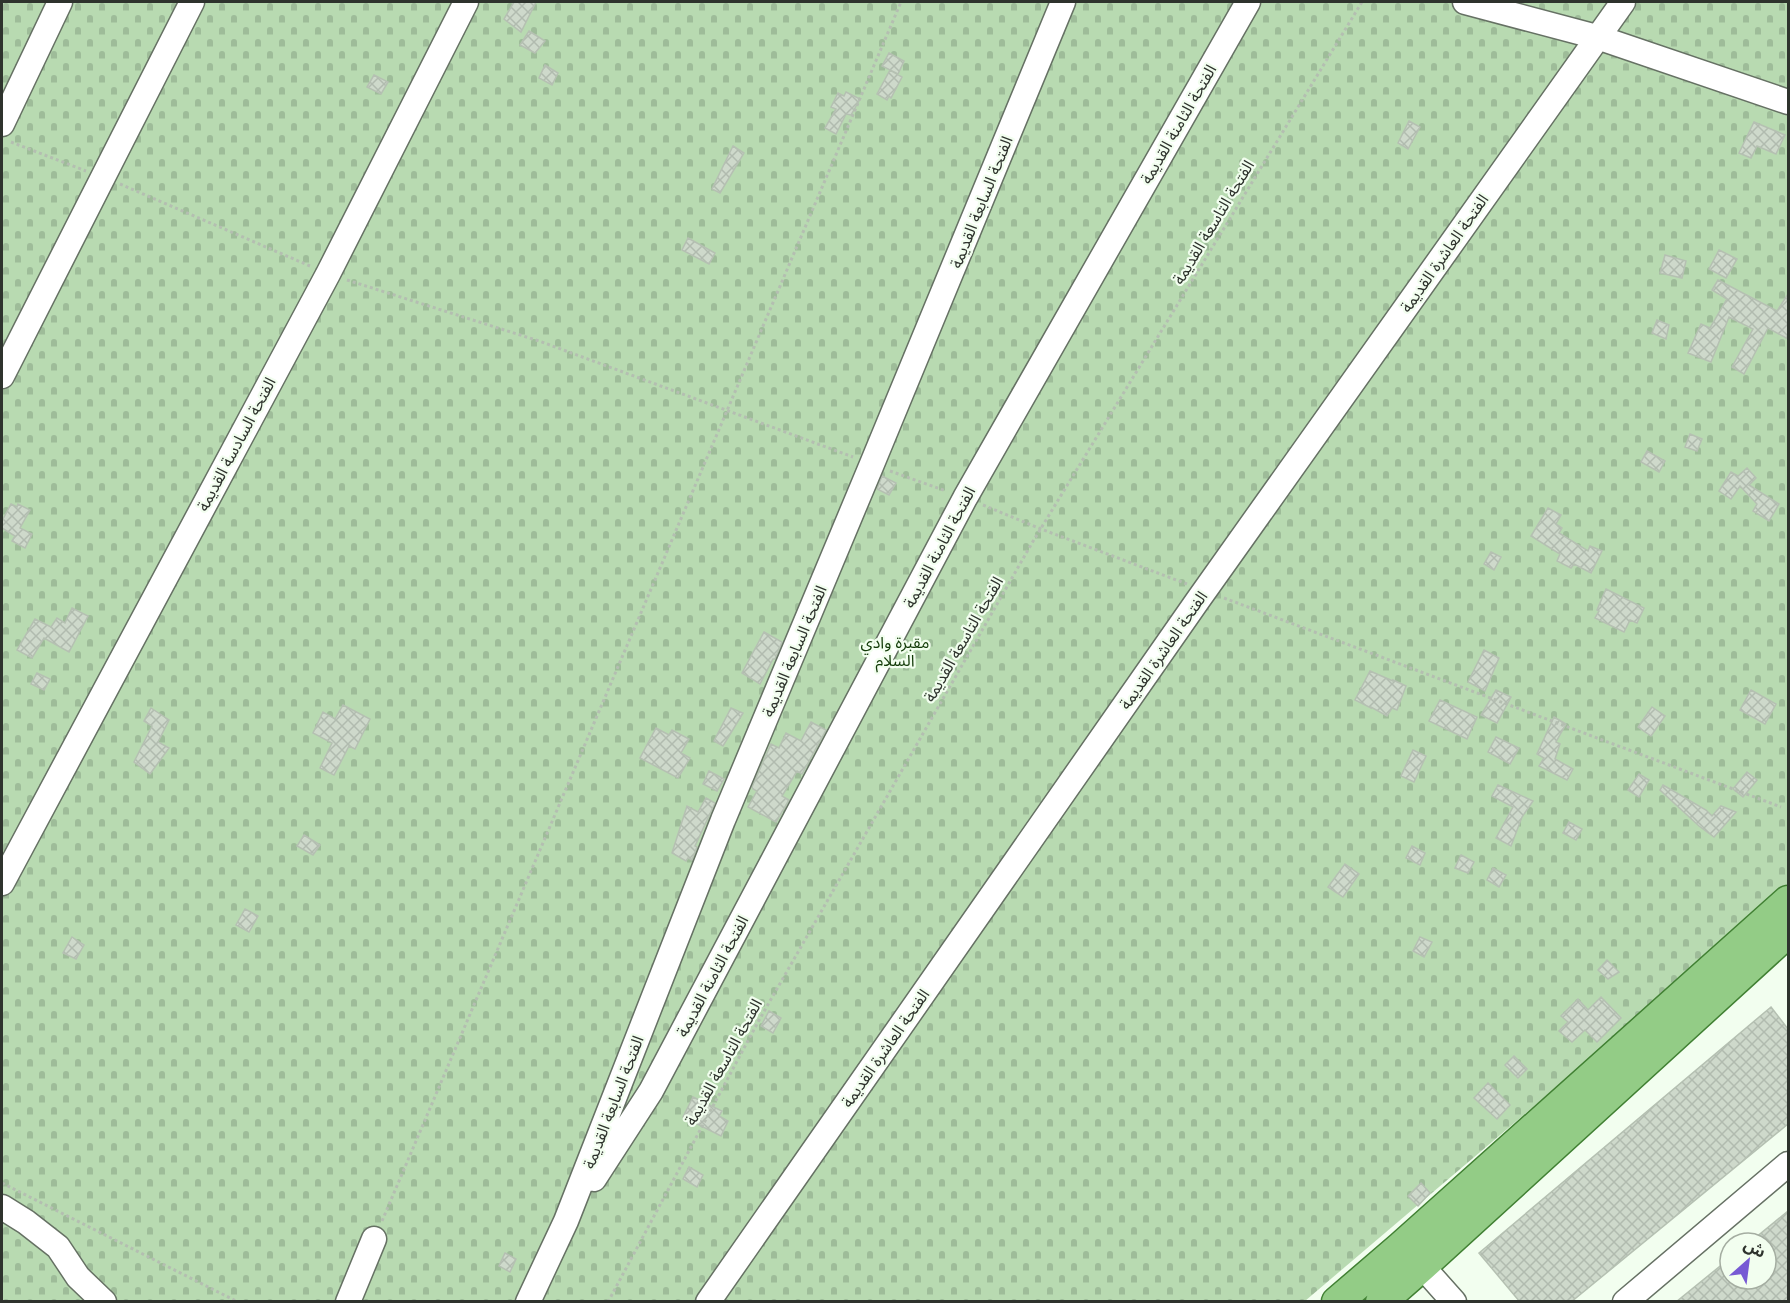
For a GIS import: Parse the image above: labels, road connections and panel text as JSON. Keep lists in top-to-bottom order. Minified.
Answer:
{"streets":{"street":["الفتحة الثامنة القديمة","الفتحة السابعة القديمة","الفتحة العاشرة القديمة","الفتحة السادسة القديمة"],"path":["الفتحة التاسعة القديمة"]},"crossings":[["الفتحة الثامنة القديمة","الفتحة السابعة القديمة"]],"parks":["مقبرة وادي السلام"],"north":"top right"}
